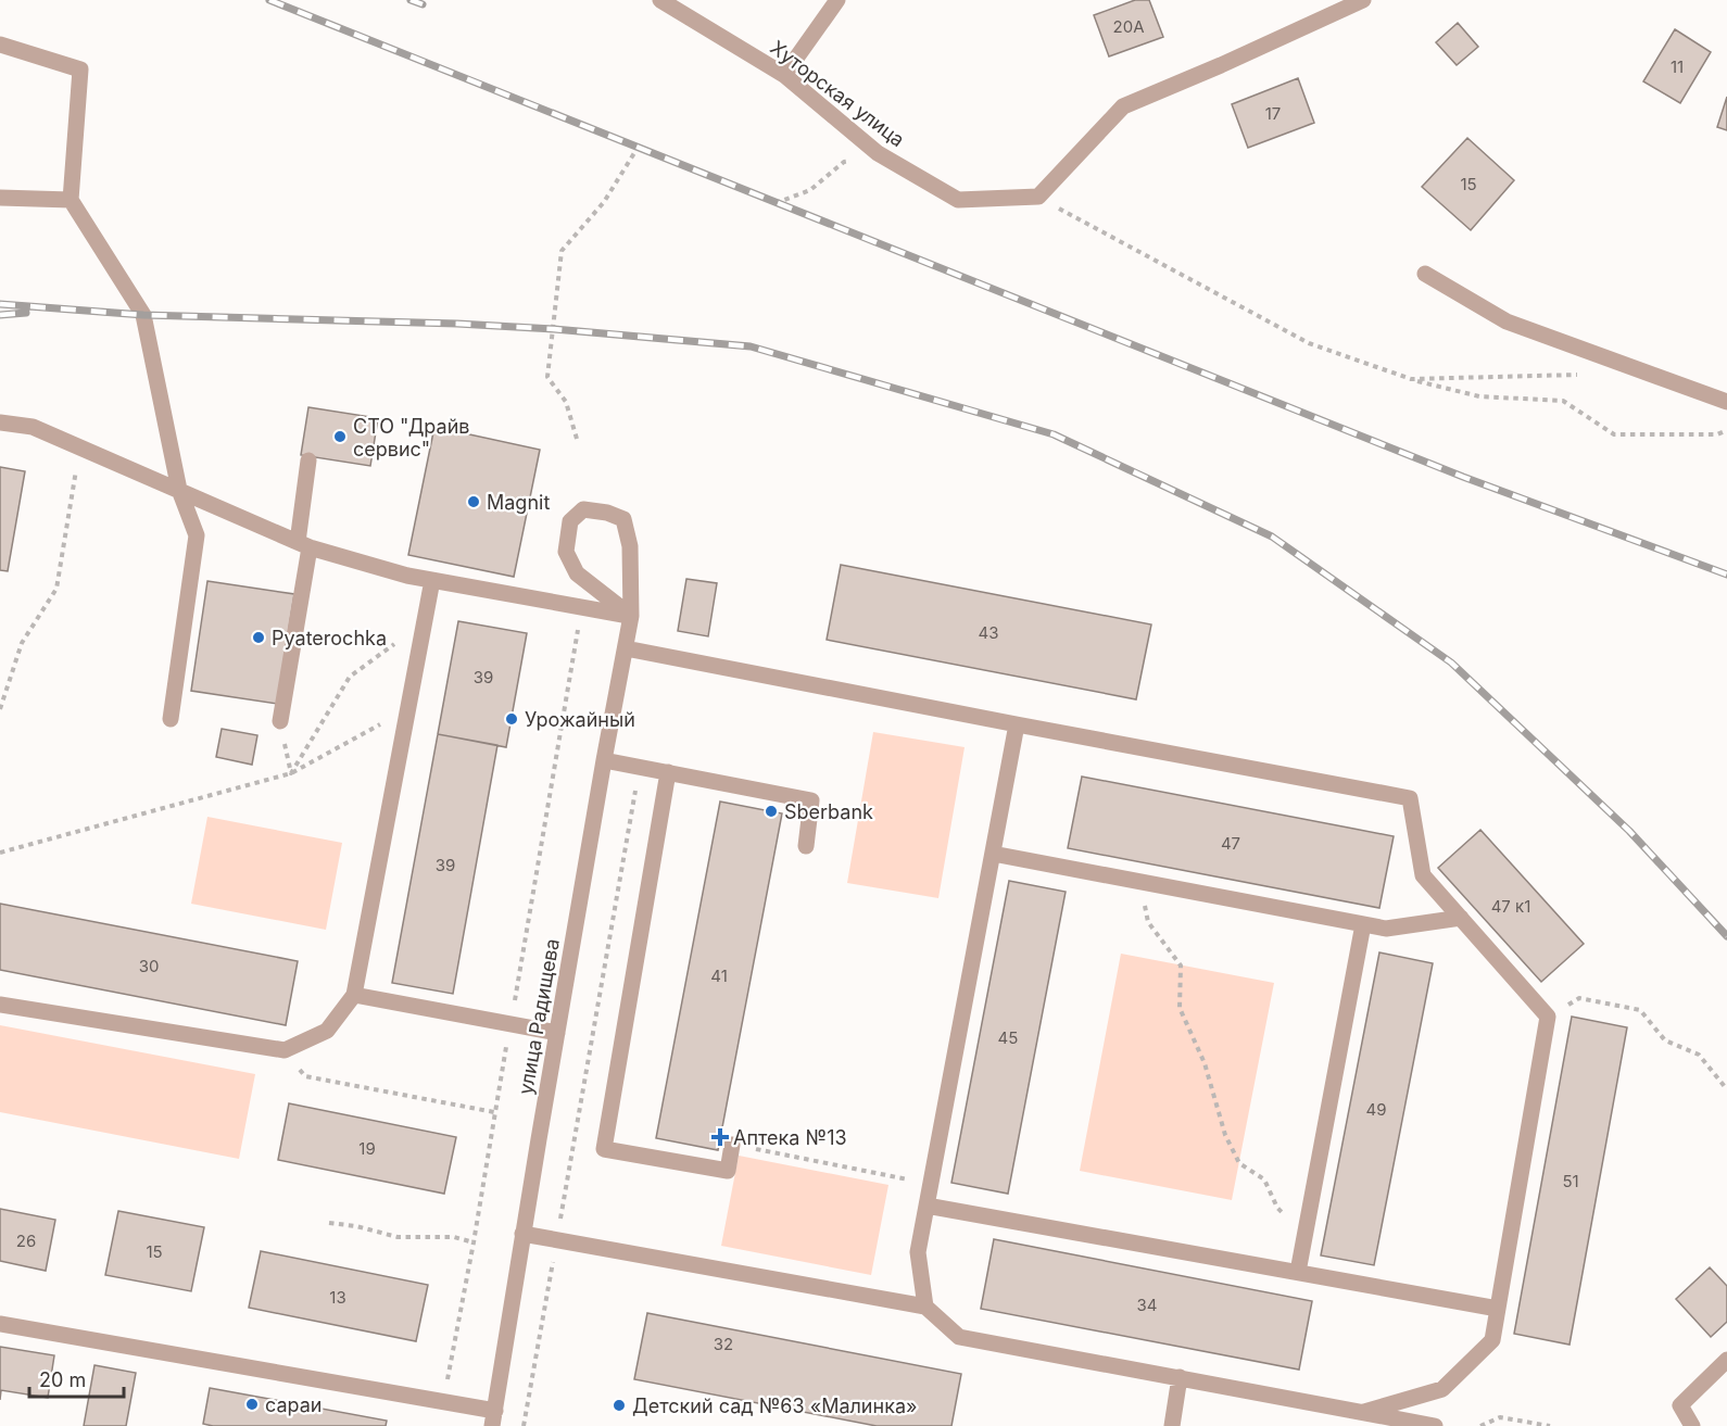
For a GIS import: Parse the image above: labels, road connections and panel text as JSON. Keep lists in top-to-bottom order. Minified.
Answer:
{"streets":{"street":["Хуторская улица","улица Радищева"]},"places":{"other":["СТО \"Драйв сервис\"","Magnit","Pyaterochka","Урожайный","Sberbank","сараи","Детский сад №63 «Малинка»"],"health":["Аптека №13"]},"house_numbers":["20А","11","17","15","43","39","47","39","47 к1","30","41","45","49","19","51","26","15","13","34","32"],"scale_bar":"20 m"}
